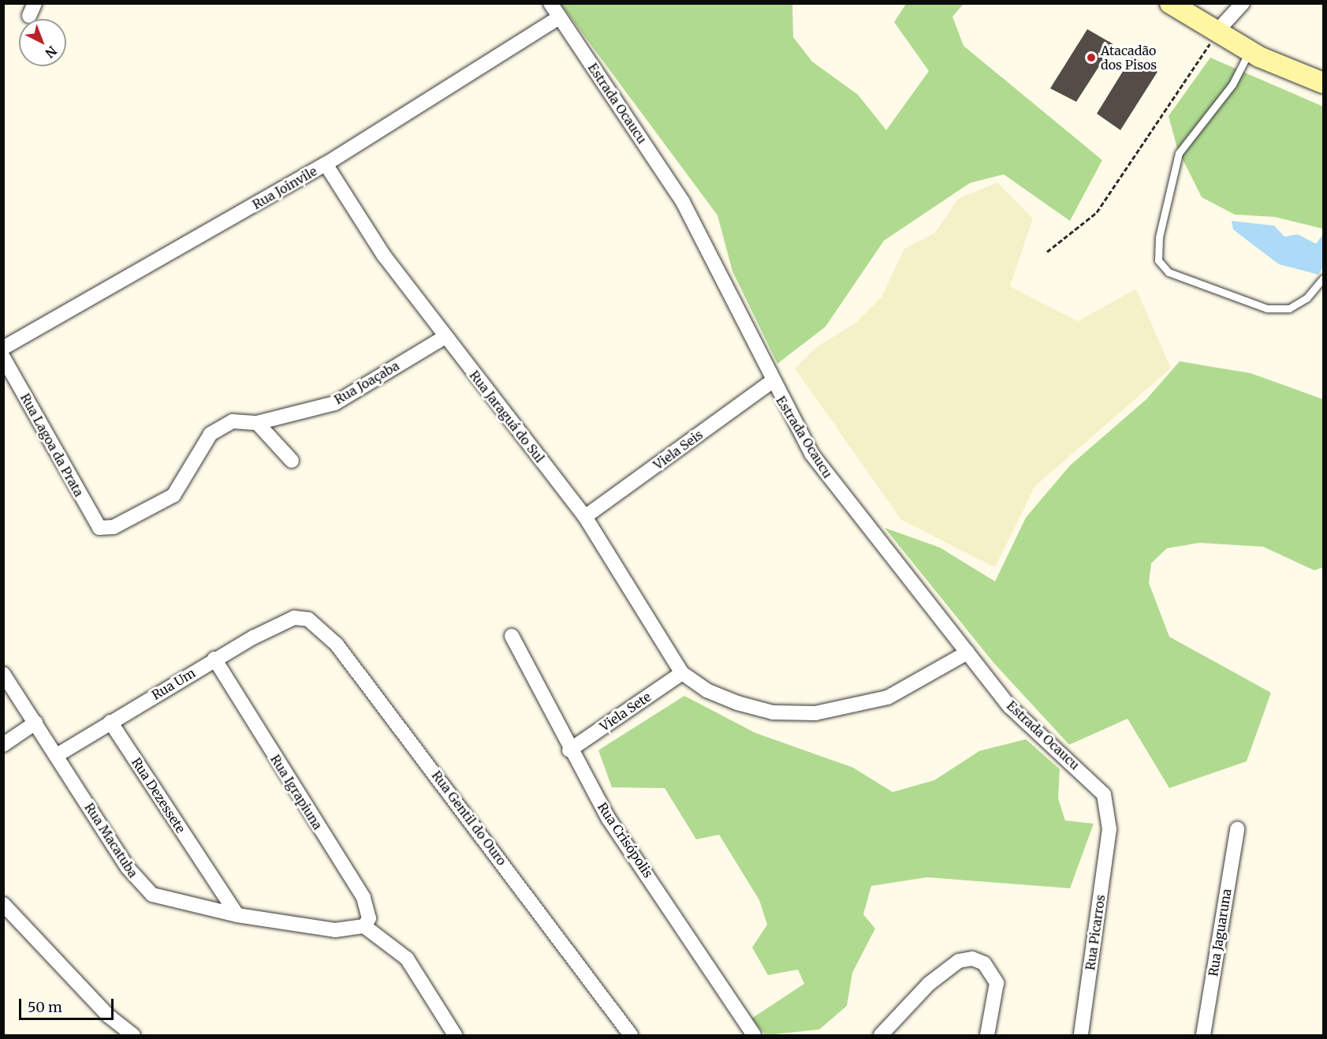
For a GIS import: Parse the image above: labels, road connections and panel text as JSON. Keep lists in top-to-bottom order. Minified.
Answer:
{"streets":{"street":["Estrada Ocaucu","Rua Joinvile","Rua Joaçaba","Rua Jaraguá do Sul","Rua Lagoa da Prata","Viela Seis","Rua Um","Viela Sete","Rua Igrapiuna","Rua Dezessete","Rua Gentil do Ouro","Rua Macatuba","Rua Crisópolis","Rua Picarros","Rua Jaguaruna"]},"crossings":[["Estrada Ocaucu","Rua Joinvile"],["Estrada Ocaucu","Viela Seis"],["Estrada Ocaucu","Rua Picarros"],["Rua Joinvile","Rua Jaraguá do Sul"],["Rua Joaçaba","Rua Jaraguá do Sul"],["Rua Joaçaba","Rua Lagoa da Prata"],["Rua Jaraguá do Sul","Viela Seis"],["Rua Jaraguá do Sul","Viela Sete"],["Rua Um","Rua Igrapiuna"],["Rua Um","Rua Dezessete"],["Rua Um","Rua Gentil do Ouro"],["Rua Um","Rua Macatuba"],["Viela Sete","Rua Crisópolis"],["Rua Igrapiuna","Rua Macatuba"],["Rua Dezessete","Rua Macatuba"]],"places":["Atacadão dos Pisos"],"scale_bar":"50 m","north":"bottom right"}
